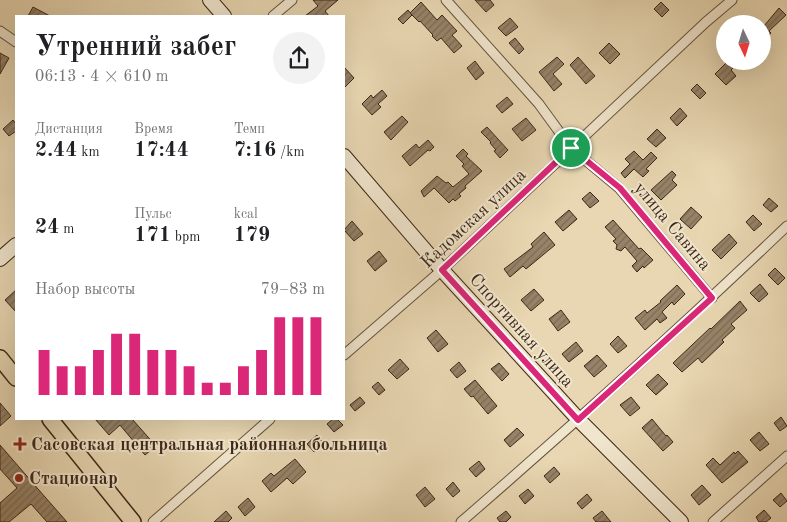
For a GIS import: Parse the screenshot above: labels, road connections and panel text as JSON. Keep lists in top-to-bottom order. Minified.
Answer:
{"streets":{"street":["Кадомская улица","улица Савина","Спортивная улица"]},"crossings":[["Кадомская улица","улица Савина"],["Кадомская улица","Спортивная улица"]],"places":{"health":["Сасовская центральная районная больница"],"other":["Стационар"]},"north":"bottom","page":{"heading":["Утренний забег","06:13 · 4 × 610 m"],"stats":[["Дистанция","2.44 km"],["Время","17:44"],["Темп","7:16 /km"],["24 m"],["Пульс","171 bpm"],["kcal","179"]],"chart":["Набор высоты","79–83 m"]}}
